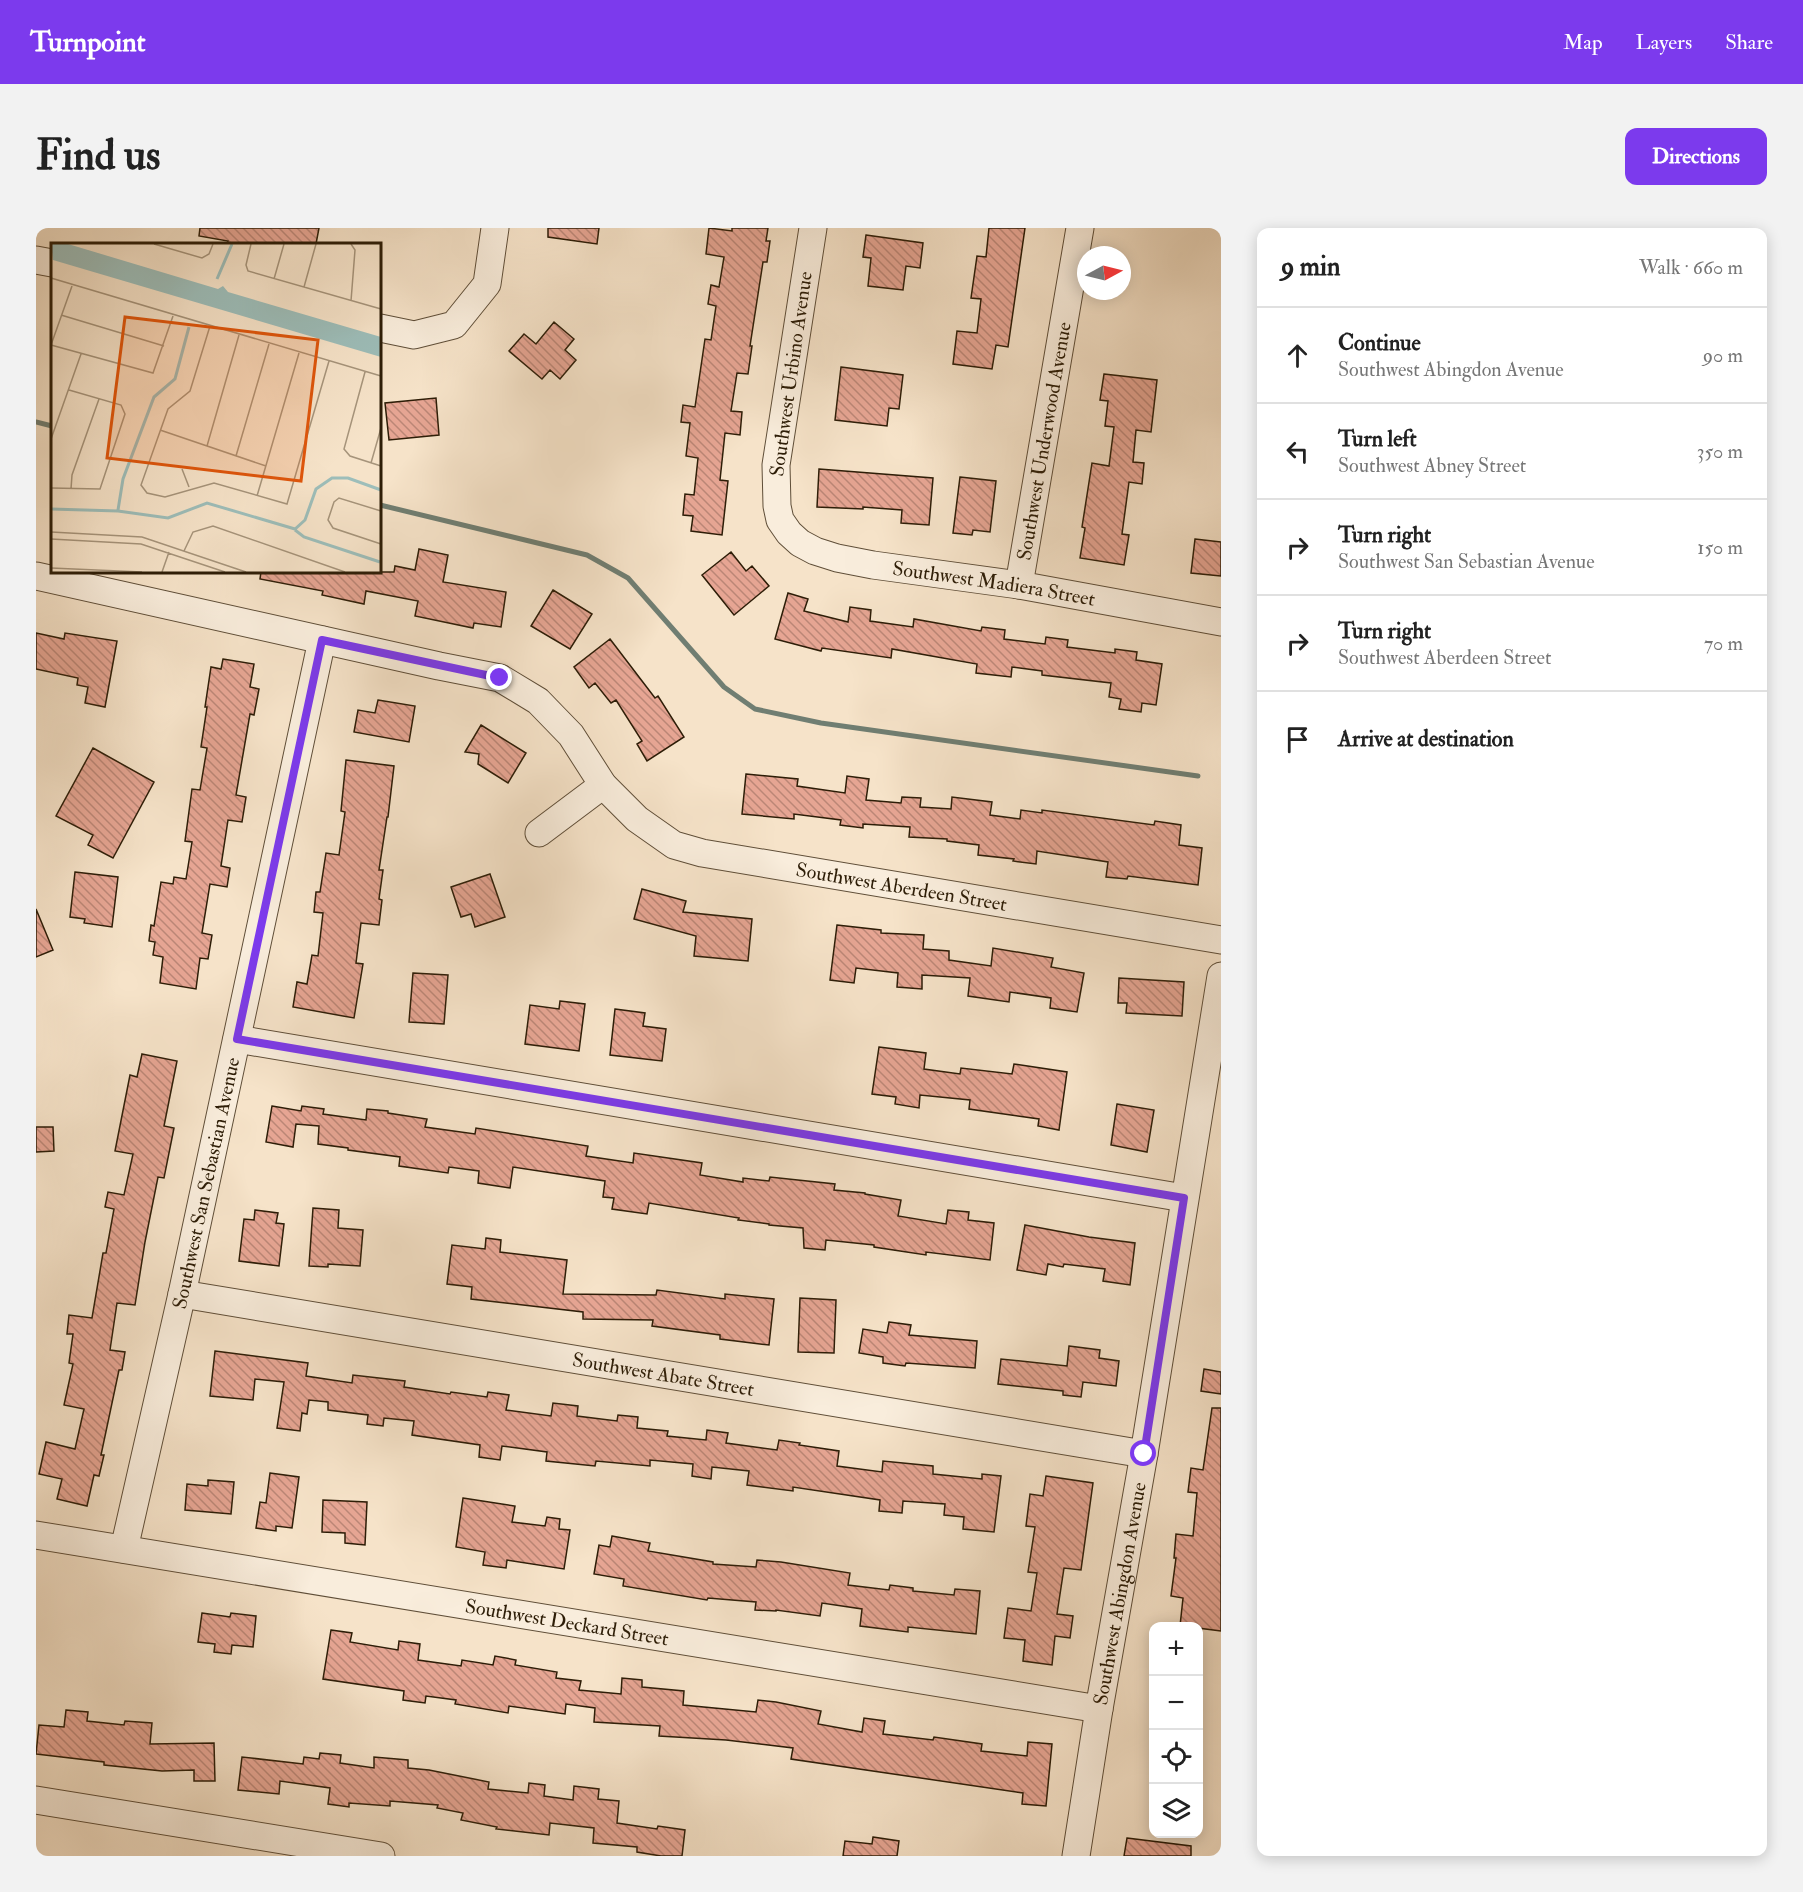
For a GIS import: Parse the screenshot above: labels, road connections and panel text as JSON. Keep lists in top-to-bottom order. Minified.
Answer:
{"streets":{"street":["Southwest Urbino Avenue","Southwest Underwood Avenue","Southwest Madiera Street","Southwest Aberdeen Street","Southwest San Sebastian Avenue","Southwest Abate Street","Southwest Abingdon Avenue","Southwest Deckard Street"]},"crossings":[["Southwest Urbino Avenue","Southwest Madiera Street"],["Southwest Underwood Avenue","Southwest Madiera Street"],["Southwest Aberdeen Street","Southwest San Sebastian Avenue"],["Southwest San Sebastian Avenue","Southwest Abate Street"],["Southwest San Sebastian Avenue","Southwest Deckard Street"],["Southwest Abate Street","Southwest Abingdon Avenue"],["Southwest Abingdon Avenue","Southwest Deckard Street"]],"north":"right","page":{"header":"Turnpoint","nav":["Map","Layers","Share"],"buttons":"Directions","title":"Find us","heading":["9 min","Walk · 660 m"],"list":[["Continue","Southwest Abingdon Avenue","90 m"],["Turn left","Southwest Abney Street","350 m"],["Turn right","Southwest San Sebastian Avenue","150 m"],["Turn right","Southwest Aberdeen Street","70 m"],"Arrive at destination"],"map_buttons":["+","−"]}}
